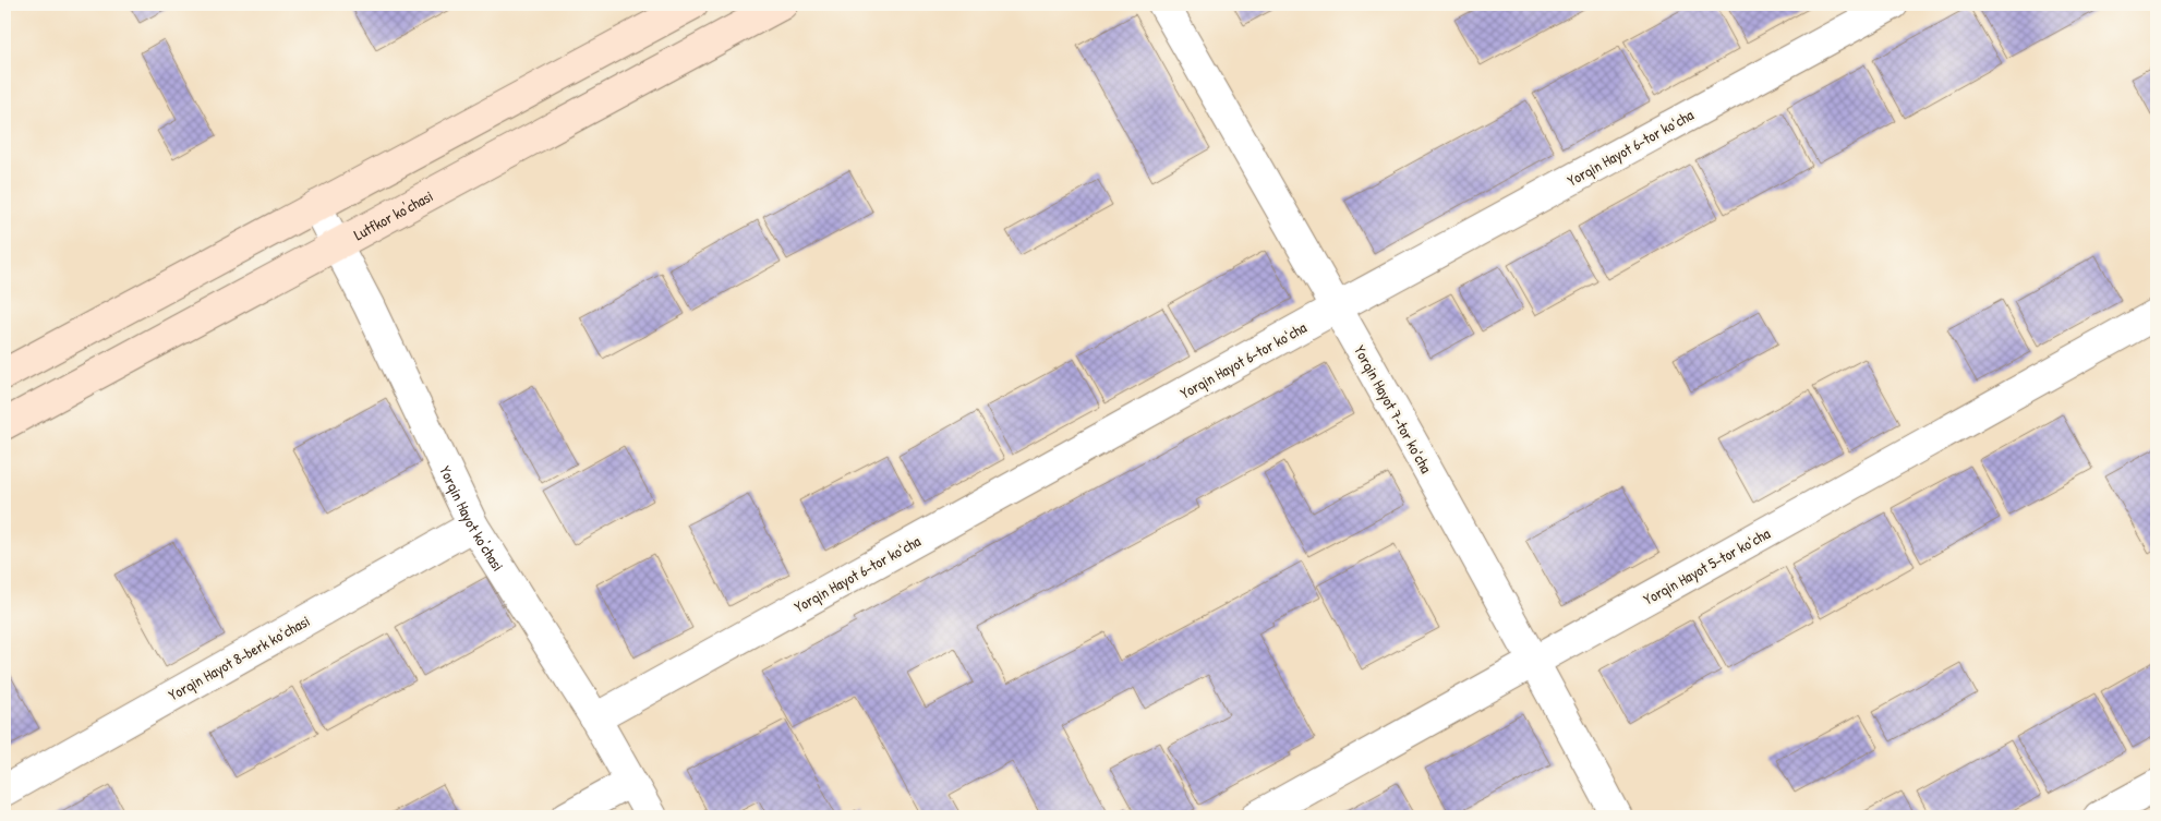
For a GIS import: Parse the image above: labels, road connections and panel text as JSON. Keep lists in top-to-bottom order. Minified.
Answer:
{"streets":{"main road":["Lutfkor ko'chasi"],"street":["Yorqin Hayot 6-tor koʻcha","Yorqin Hayot 7-tor koʻcha","Yorqin Hayot ko'chasi","Yorqin Hayot 5-tor koʻcha","Yorqin Hayot 8-berk koʻchasi"]},"crossings":[["Yorqin Hayot 6-tor koʻcha","Yorqin Hayot 7-tor koʻcha"],["Yorqin Hayot 6-tor koʻcha","Yorqin Hayot ko'chasi"],["Lutfkor ko'chasi","Yorqin Hayot ko'chasi"],["Yorqin Hayot 7-tor koʻcha","Yorqin Hayot 5-tor koʻcha"],["Yorqin Hayot ko'chasi","Yorqin Hayot 8-berk koʻchasi"]]}
